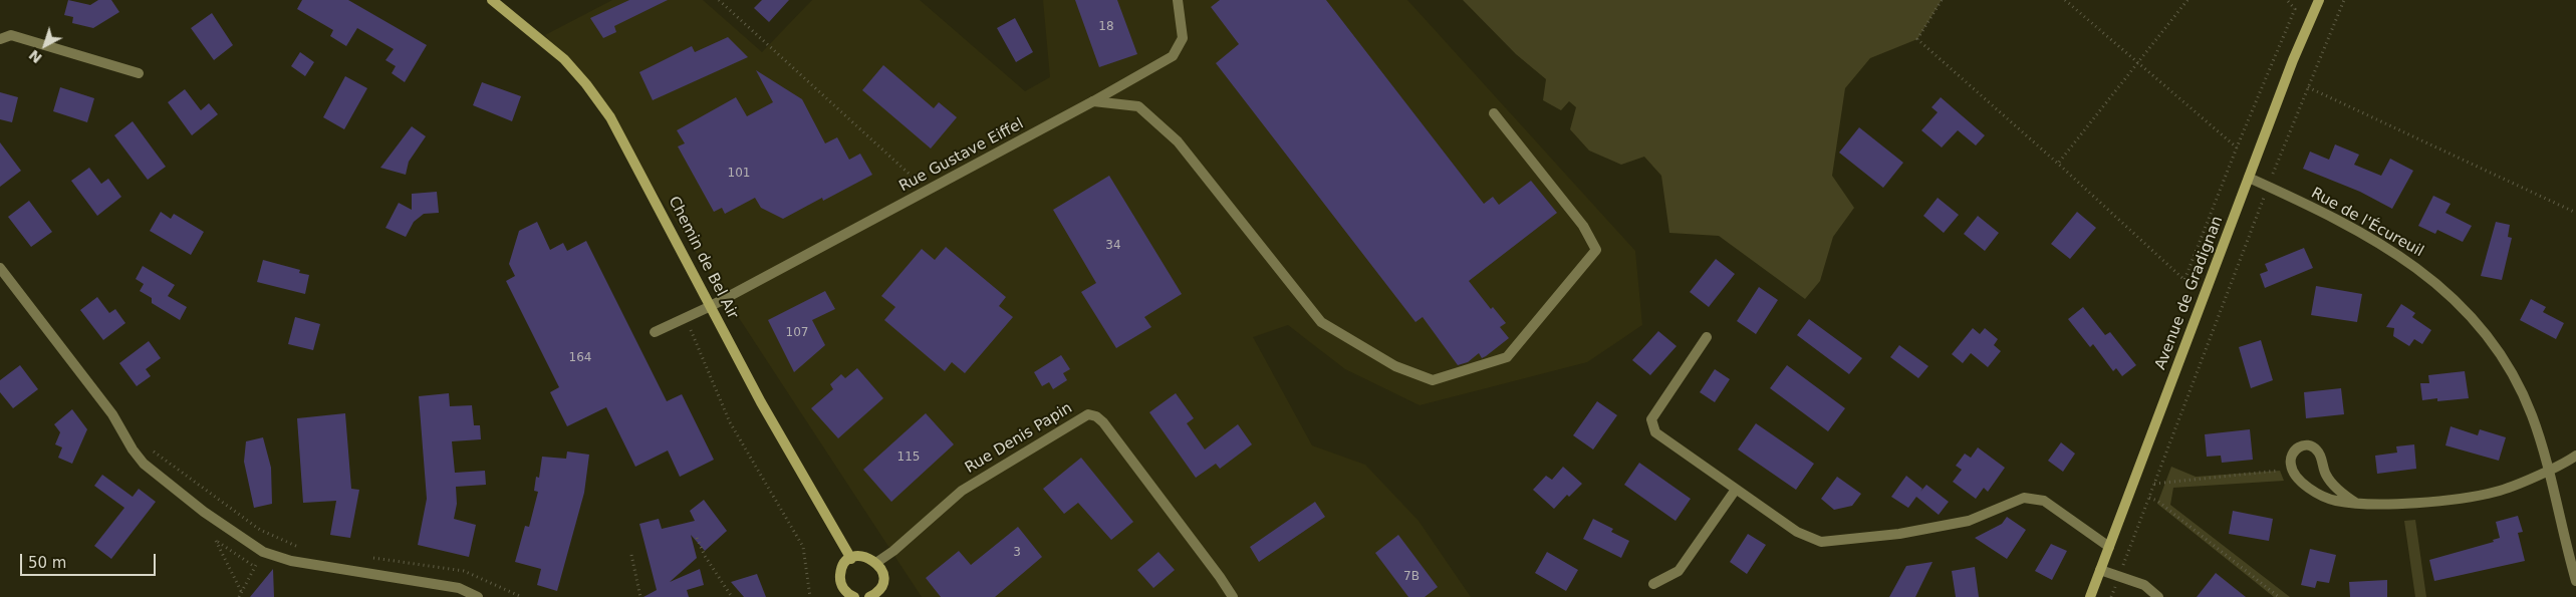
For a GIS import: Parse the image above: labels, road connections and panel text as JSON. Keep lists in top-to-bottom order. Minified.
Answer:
{"streets":{"street":["Rue Gustave Eiffel","Rue de l'Écureuil","Chemin de Bel Air","Avenue de Gradignan","Rue Denis Papin"]},"crossings":[["Rue Gustave Eiffel","Chemin de Bel Air"],["Rue de l'Écureuil","Avenue de Gradignan"]],"house_numbers":["18","101","34","107","164","115","3","7B"],"scale_bar":"50 m","north":"bottom left"}
